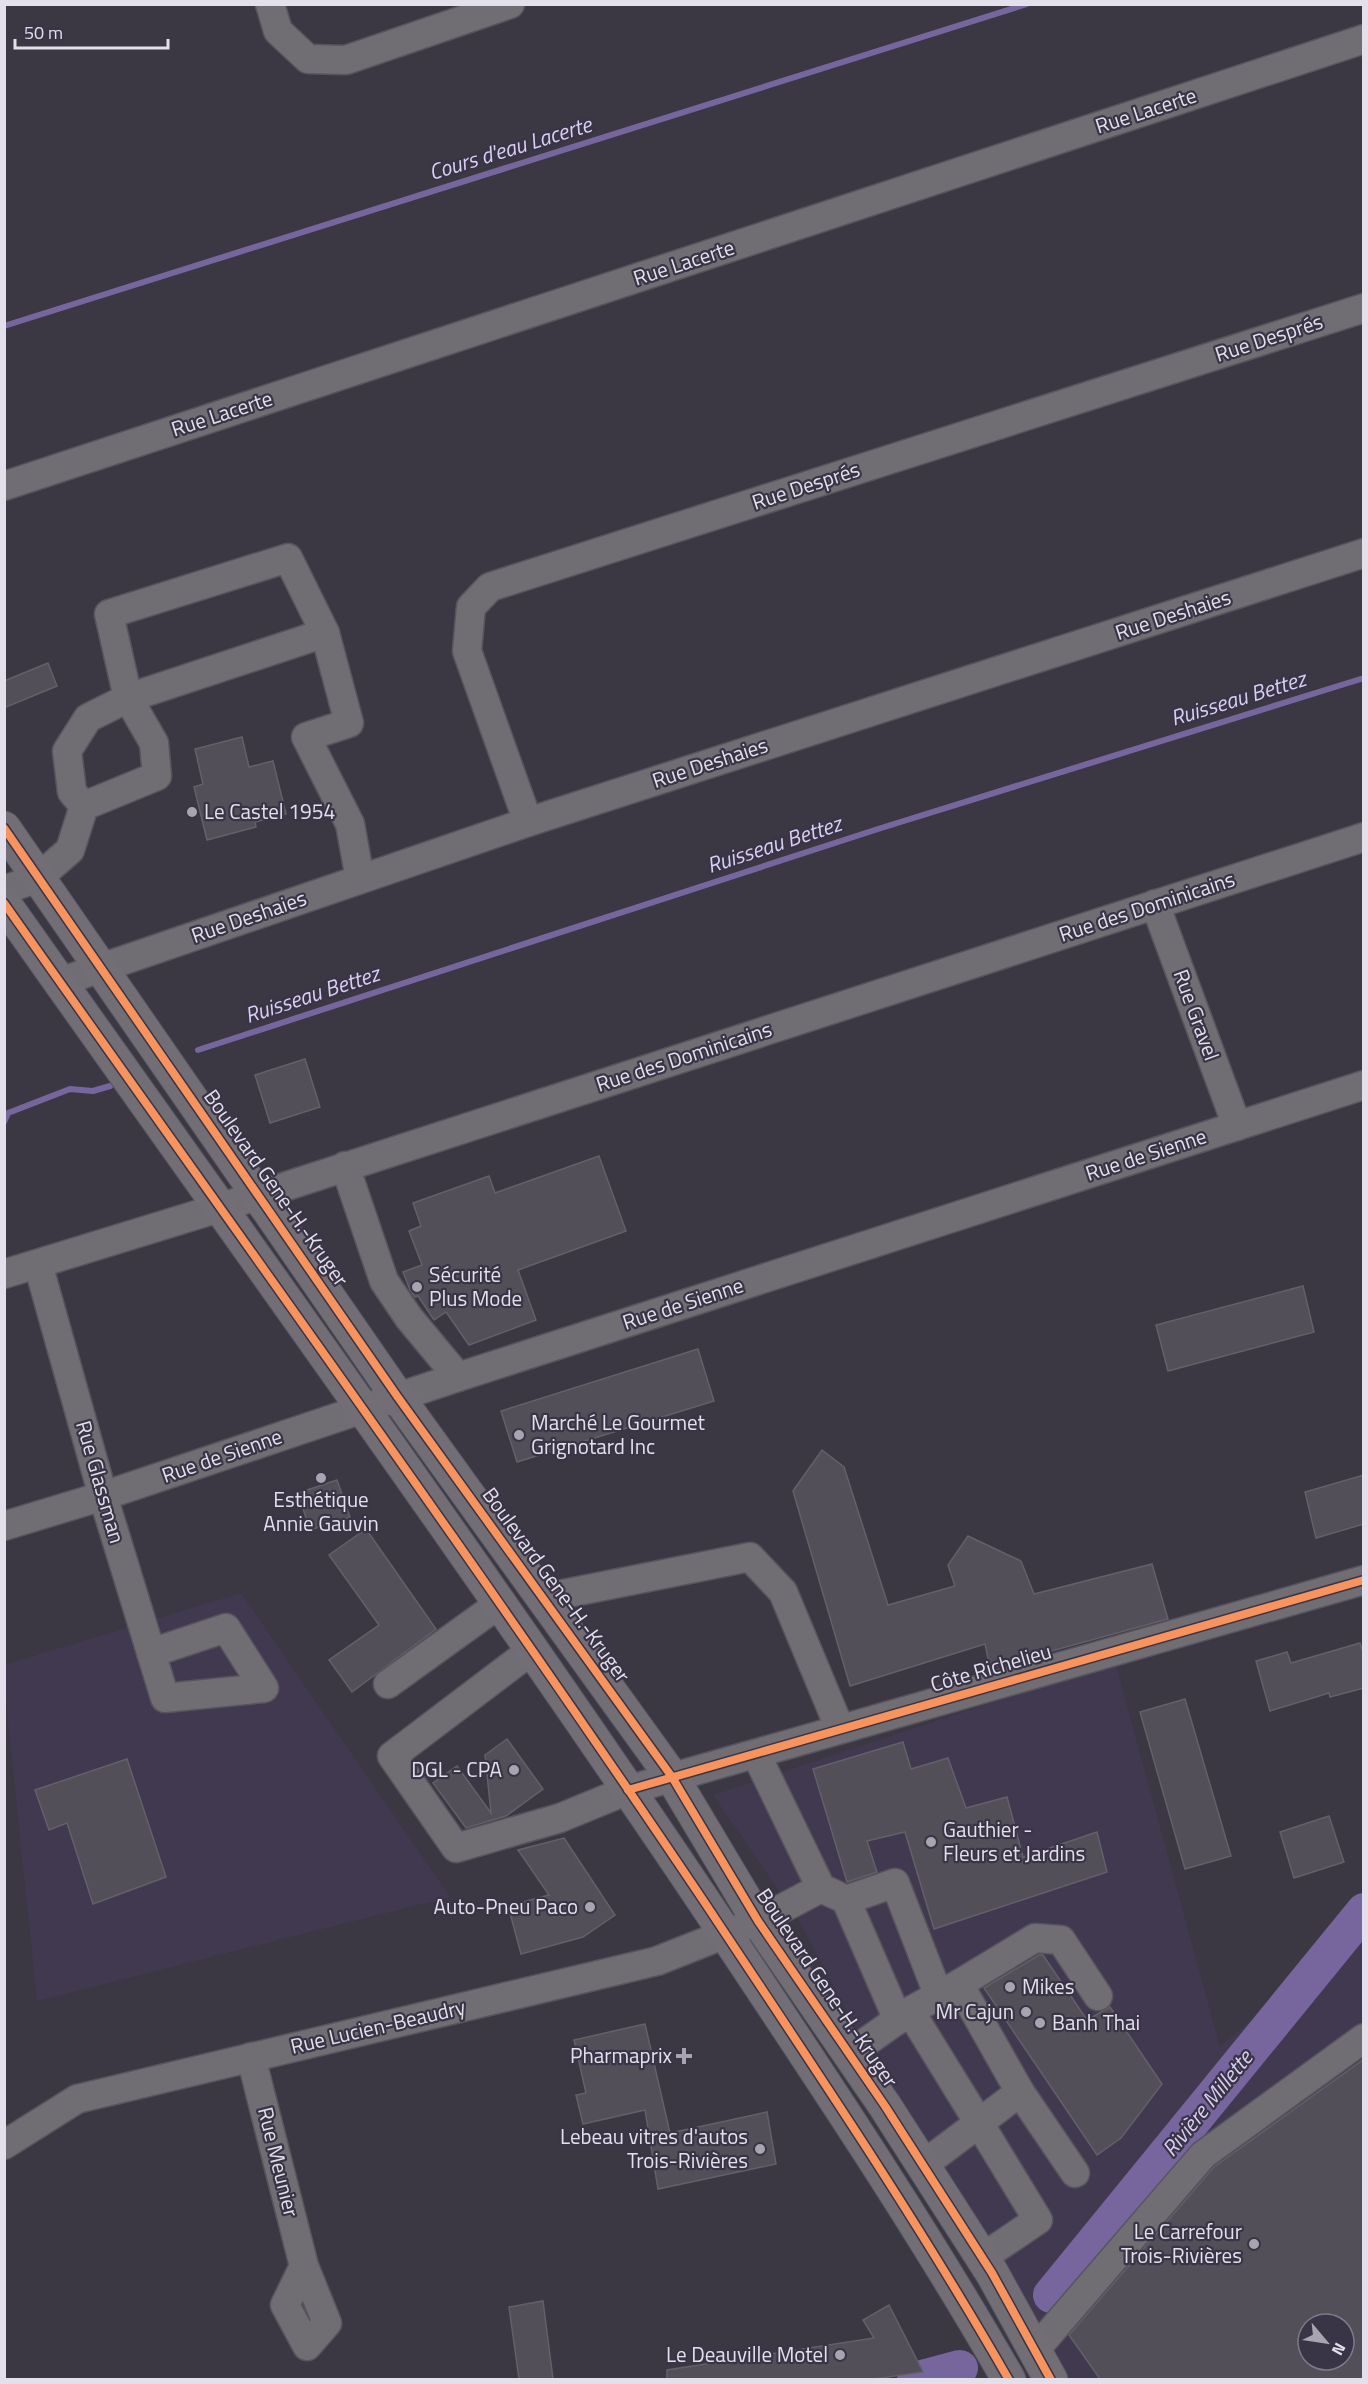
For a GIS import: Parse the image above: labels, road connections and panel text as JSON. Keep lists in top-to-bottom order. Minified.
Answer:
{"streets":{"main road":["Boulevard Gene-H.-Kruger"],"street":["Rue Lacerte","Rue Després","Rue Deshaies","Rue des Dominicains","Rue Gravel","Rue de Sienne","Rue Glassman","Côte Richelieu","Rue Lucien-Beaudry","Rue Meunier"]},"crossings":[["Rue Després","Rue Deshaies"],["Rue Deshaies","Boulevard Gene-H.-Kruger"],["Rue des Dominicains","Rue Gravel"],["Rue des Dominicains","Boulevard Gene-H.-Kruger"],["Rue des Dominicains","Rue Glassman"],["Rue Gravel","Rue de Sienne"],["Rue de Sienne","Boulevard Gene-H.-Kruger"],["Rue de Sienne","Rue Glassman"],["Boulevard Gene-H.-Kruger","Côte Richelieu"],["Boulevard Gene-H.-Kruger","Rue Lucien-Beaudry"],["Rue Lucien-Beaudry","Rue Meunier"]],"water":["Cours d'eau Lacerte","Ruisseau Bettez","Rivière Millette"],"places":{"other":["Le Castel 1954","Sécurité Plus Mode","Marché Le Gourmet Grignotard Inc","Esthétique Annie Gauvin","DGL - CPA","Gauthier - Fleurs et Jardins","Auto-Pneu Paco","Mikes","Mr Cajun","Banh Thai","Lebeau vitres d'autos Trois-Rivières","Le Carrefour Trois-Rivières","Le Deauville Motel"],"health":["Pharmaprix"]},"scale_bar":"50 m","north":"bottom right"}
